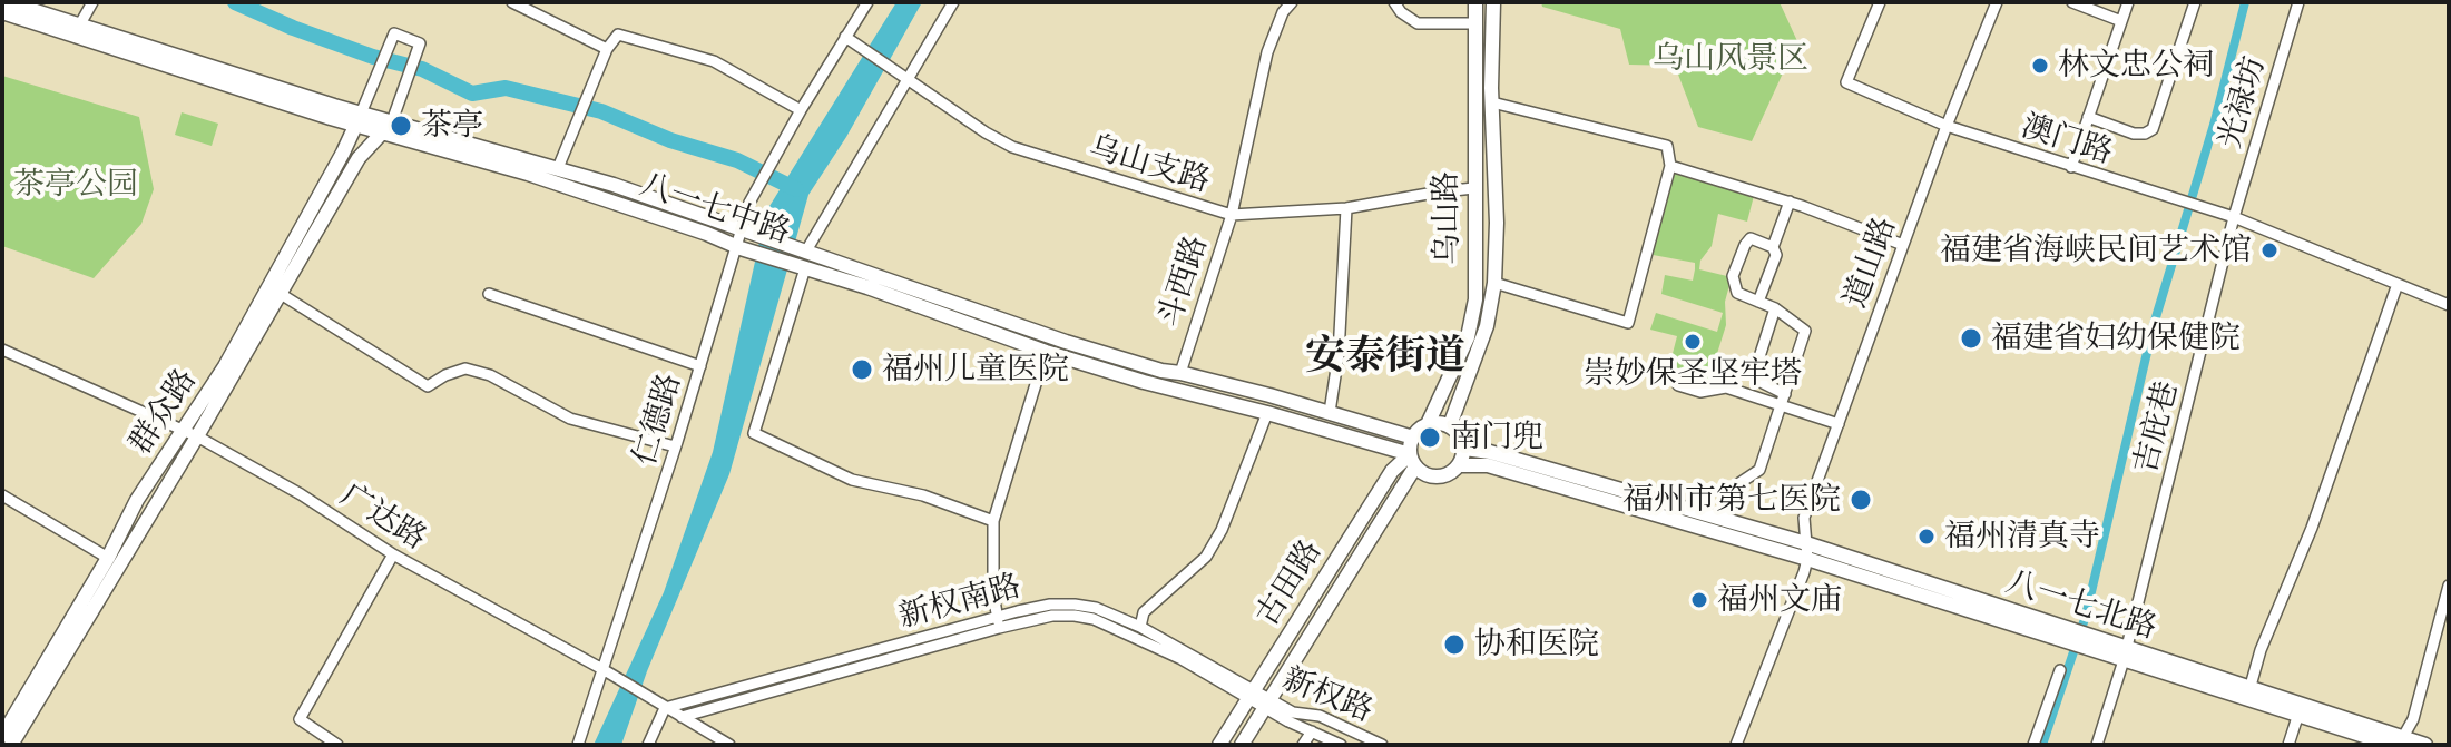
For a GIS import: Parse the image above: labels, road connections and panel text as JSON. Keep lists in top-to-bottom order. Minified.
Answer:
{"streets":{"main road":["八一七中路","乌山路","群众路","古田路","八一七北路"],"street":["光禄坊","澳门路","乌山支路","道山路","斗西路","仁德路","吉庇巷","广达路","新权南路","新权路"]},"crossings":[["光禄坊","澳门路"],["光禄坊","吉庇巷"],["澳门路","道山路"],["澳门路","吉庇巷"],["乌山支路","乌山路"],["乌山支路","斗西路"],["八一七中路","乌山路"],["八一七中路","斗西路"],["八一七中路","群众路"],["八一七中路","仁德路"],["八一七中路","古田路"],["八一七中路","八一七北路"],["乌山路","古田路"],["乌山路","八一七北路"],["道山路","八一七北路"],["群众路","广达路"],["仁德路","广达路"],["吉庇巷","八一七北路"],["广达路","新权南路"],["古田路","新权南路"],["古田路","八一七北路"],["古田路","新权路"],["新权南路","新权路"]],"districts":["安泰街道"],"parks":["乌山风景区","茶亭公园"],"places":["林文忠公祠","茶亭","福建省海峡民间艺术馆","福建省妇幼保健院","崇妙保圣坚牢塔","福州儿童医院","南门兜","福州市第七医院","福州清真寺","福州文庙","协和医院"]}
